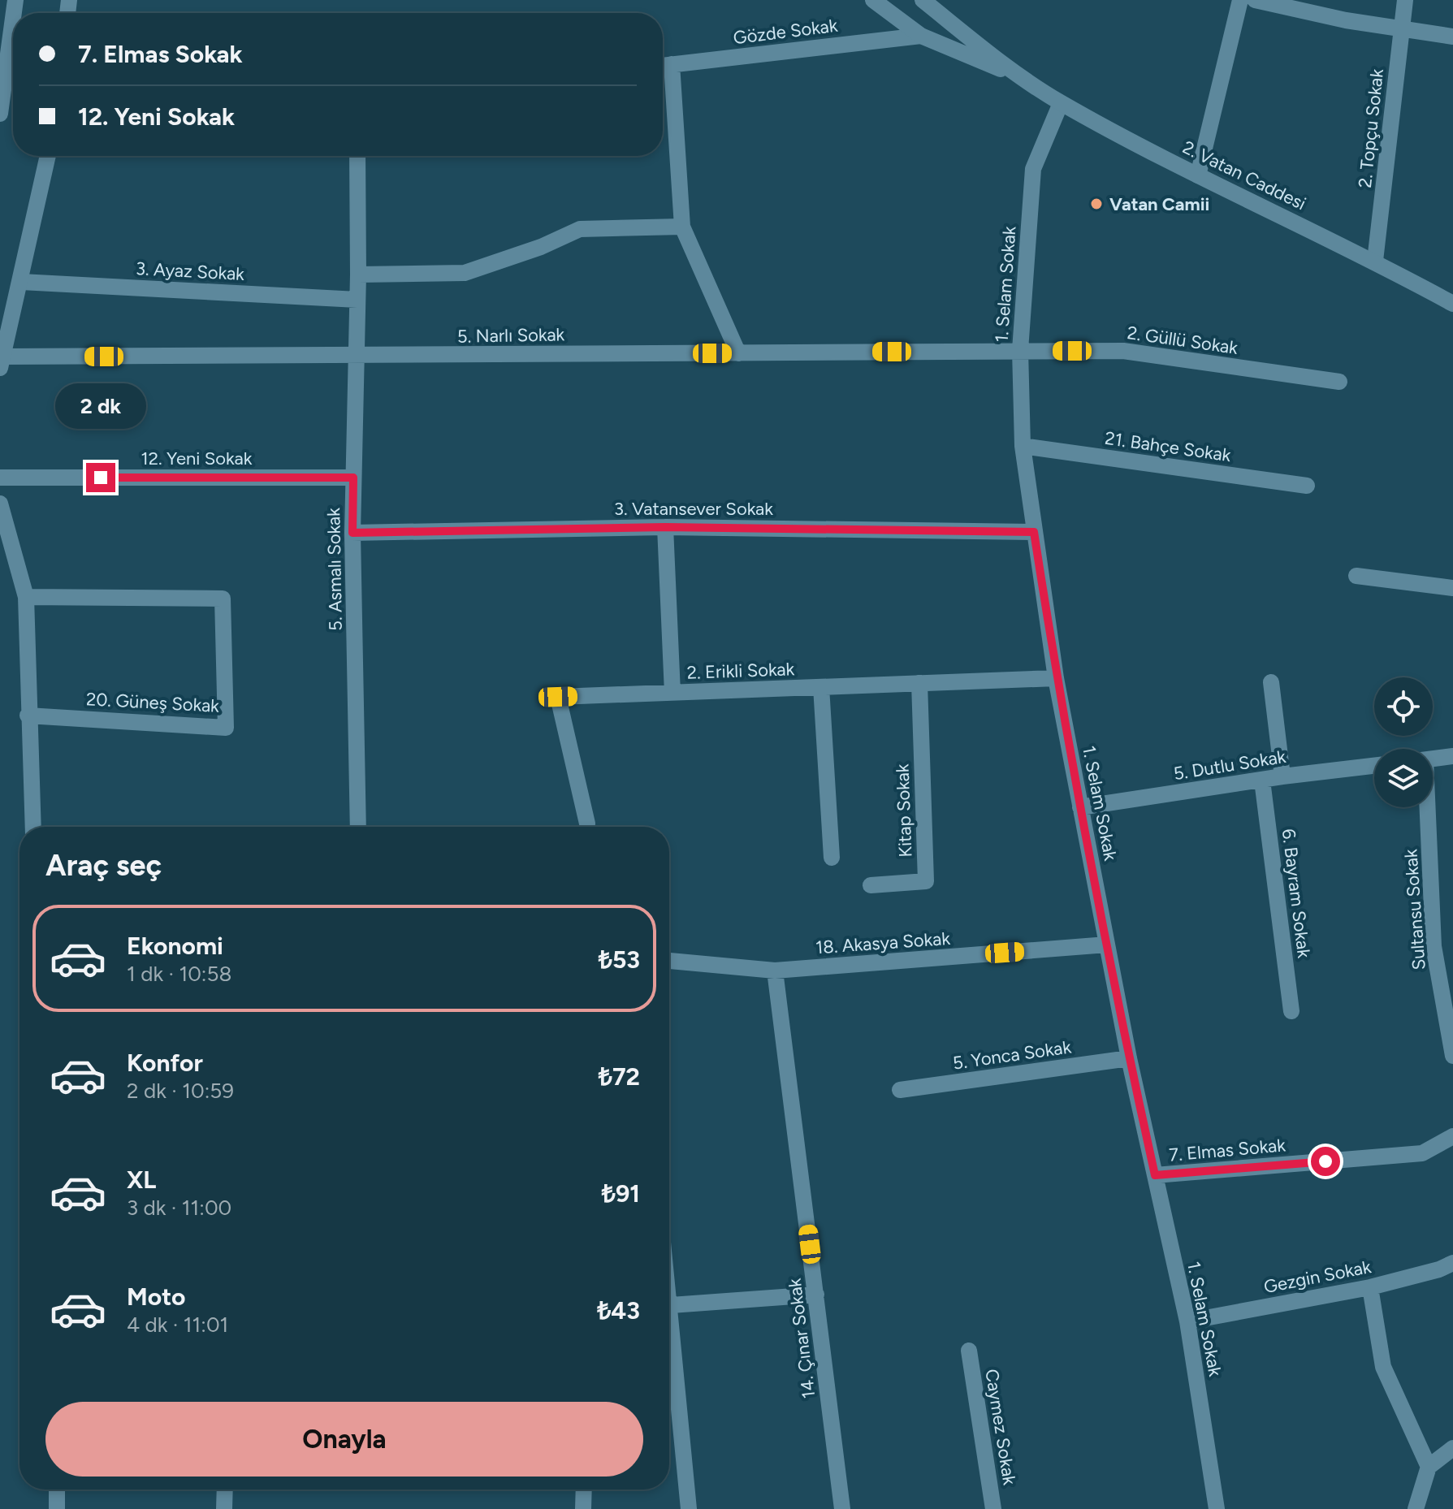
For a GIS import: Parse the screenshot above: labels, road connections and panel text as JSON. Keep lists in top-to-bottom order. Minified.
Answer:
{"streets":{"street":["Gözde Sokak","2. Topçu Sokak","2. Vatan Caddesi","3. Ayaz Sokak","1. Selam Sokak","5. Narlı Sokak","2. Güllü Sokak","21. Bahçe Sokak","12. Yeni Sokak","3. Vatansever Sokak","5. Asmalı Sokak","2. Erikli Sokak","20. Güneş Sokak","5. Dutlu Sokak","Kitap Sokak","6. Bayram Sokak","Sultansu Sokak","18. Akasya Sokak","5. Yonca Sokak","7. Elmas Sokak","Gezgin Sokak","14. Çınar Sokak","Caymez Sokak"]},"crossings":[["Gözde Sokak","2. Vatan Caddesi"],["2. Topçu Sokak","2. Vatan Caddesi"],["2. Vatan Caddesi","1. Selam Sokak"],["3. Ayaz Sokak","5. Asmalı Sokak"],["1. Selam Sokak","5. Narlı Sokak"],["1. Selam Sokak","2. Güllü Sokak"],["1. Selam Sokak","21. Bahçe Sokak"],["1. Selam Sokak","3. Vatansever Sokak"],["1. Selam Sokak","2. Erikli Sokak"],["1. Selam Sokak","5. Dutlu Sokak"],["1. Selam Sokak","18. Akasya Sokak"],["1. Selam Sokak","5. Yonca Sokak"],["1. Selam Sokak","7. Elmas Sokak"],["1. Selam Sokak","Gezgin Sokak"],["5. Narlı Sokak","2. Güllü Sokak"],["5. Narlı Sokak","5. Asmalı Sokak"],["12. Yeni Sokak","5. Asmalı Sokak"],["3. Vatansever Sokak","5. Asmalı Sokak"],["2. Erikli Sokak","Kitap Sokak"],["5. Dutlu Sokak","6. Bayram Sokak"],["18. Akasya Sokak","14. Çınar Sokak"]],"places":["Vatan Camii"],"page":{"banner":["7. Elmas Sokak","12. Yeni Sokak"],"bubble":"2 dk","heading":"Araç seç","list":[{"name":"Ekonomi","note":"1 dk · 10:58","value":"₺53"},{"name":"Konfor","note":"2 dk · 10:59","value":"₺72"},{"name":"XL","note":"3 dk · 11:00","value":"₺91"},{"name":"Moto","note":"4 dk · 11:01","value":"₺43"}],"buttons":"Onayla"}}
